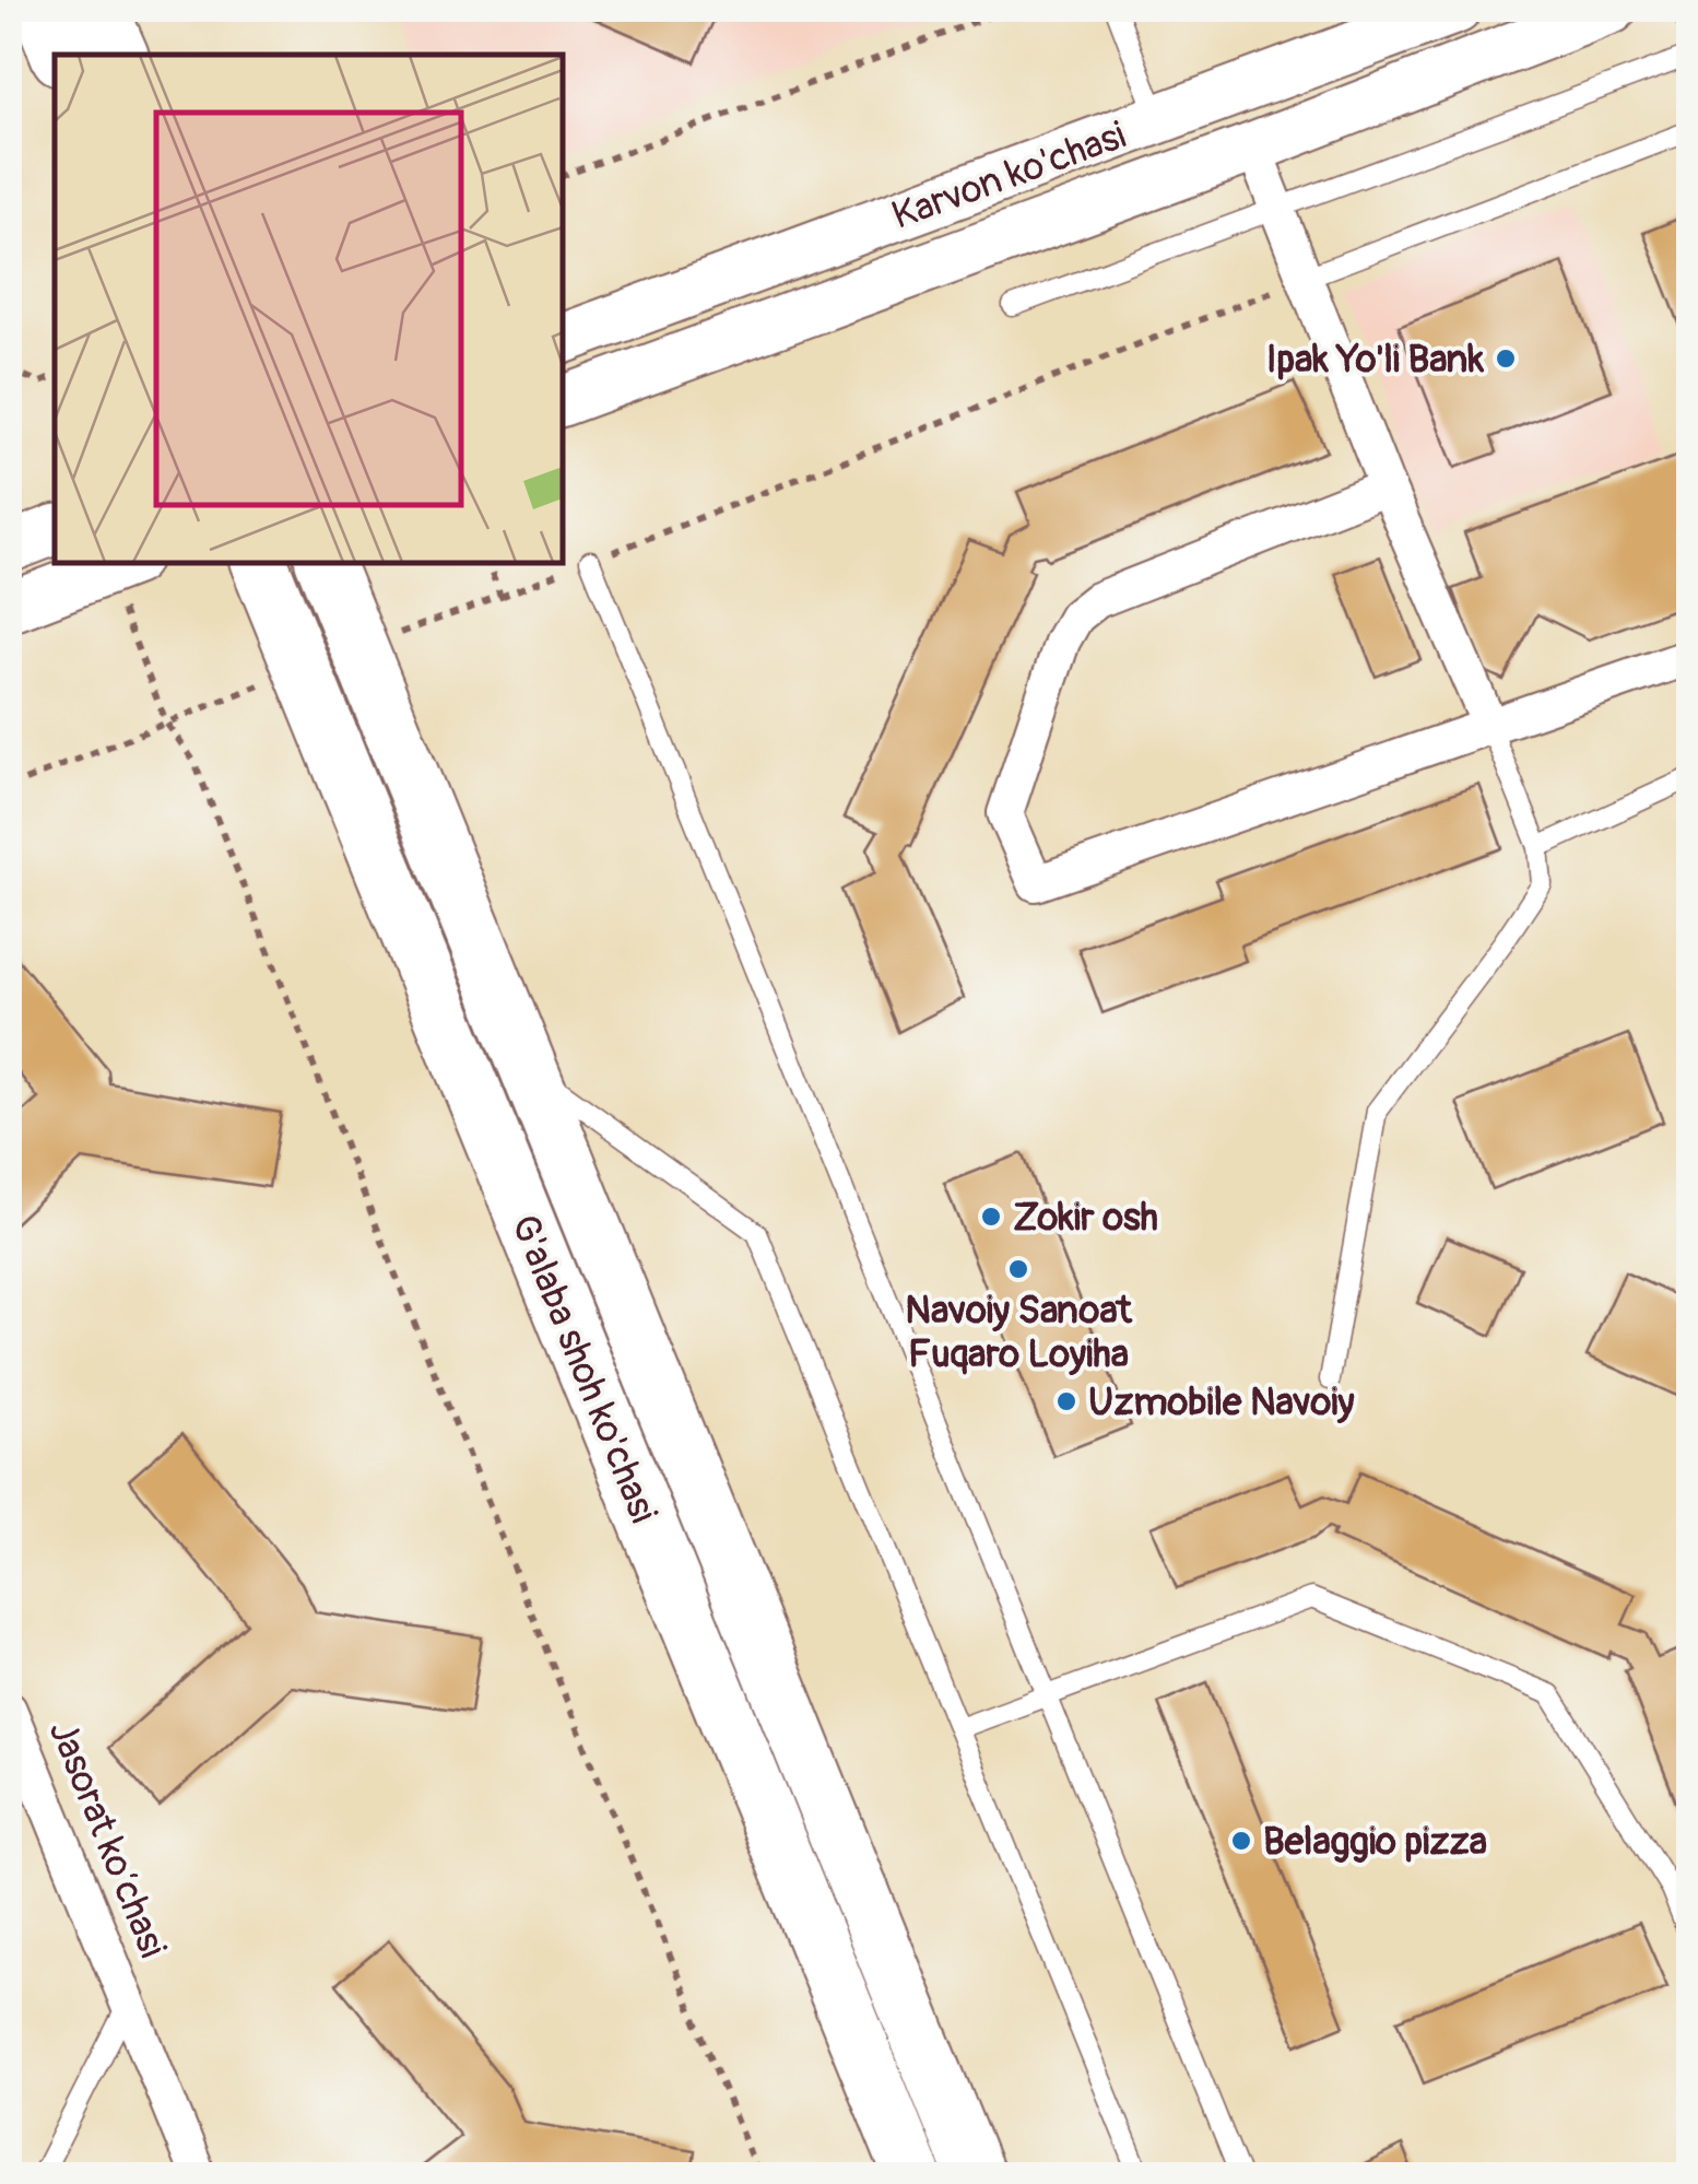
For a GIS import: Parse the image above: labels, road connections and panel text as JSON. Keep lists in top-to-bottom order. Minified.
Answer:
{"streets":{"main road":["Karvon ko'chasi","G'alaba shoh ko'chasi"],"street":["Jasorat ko‘chasi"]},"places":["Ipak Yo'li Bank","Zokir osh","Navoiy Sanoat Fuqaro Loyiha","Uzmobile Navoiy","Belaggio pizza"]}
